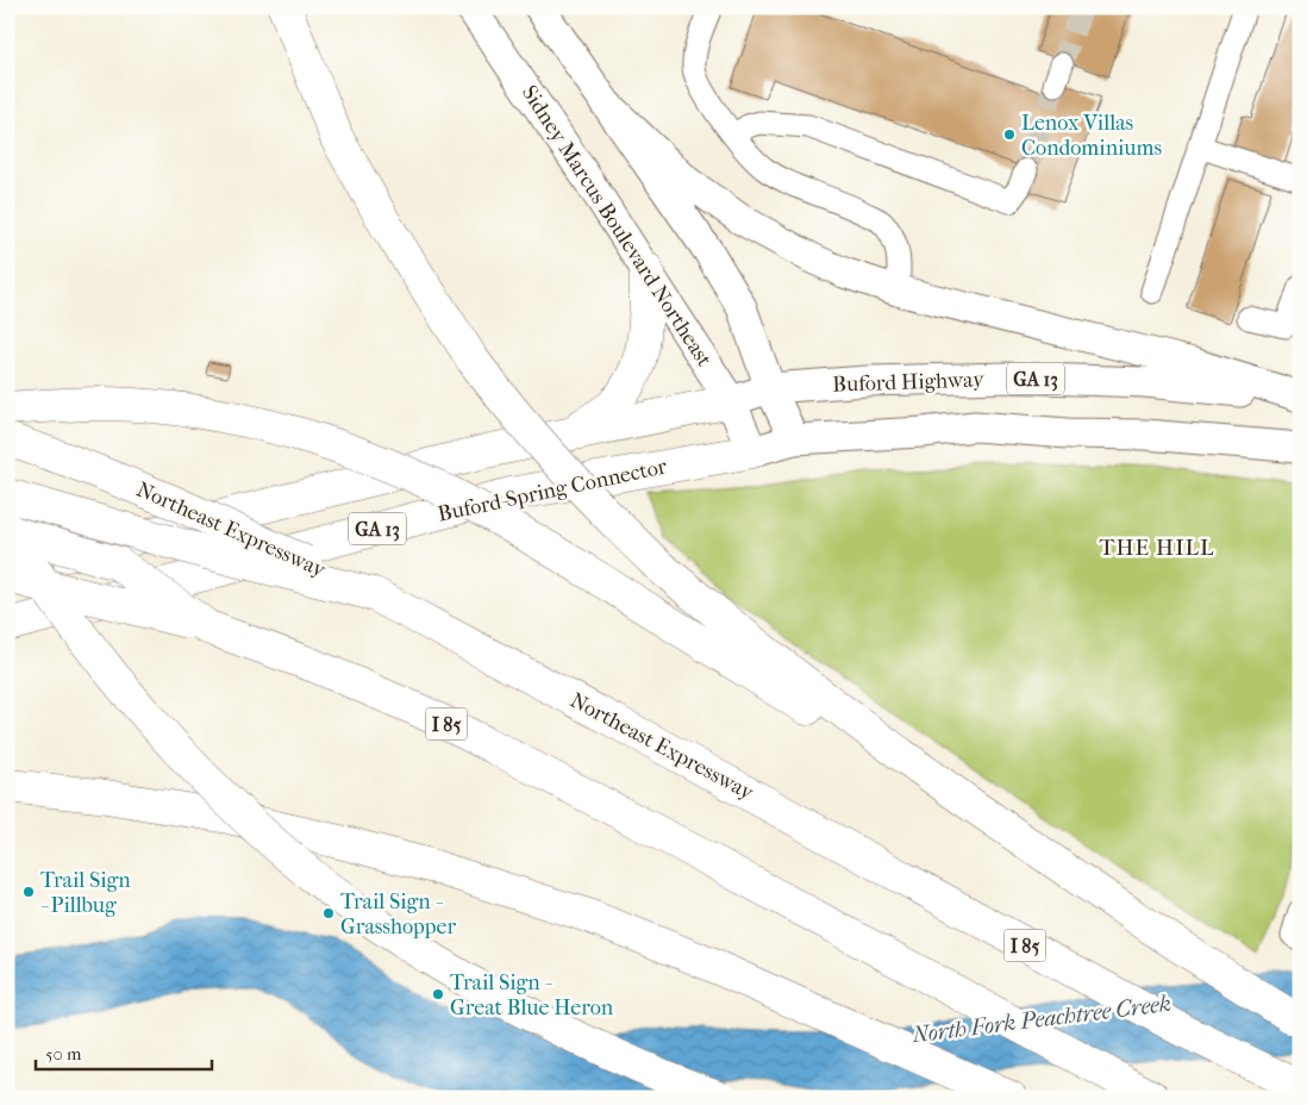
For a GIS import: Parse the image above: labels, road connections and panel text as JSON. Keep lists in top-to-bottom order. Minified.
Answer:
{"streets":{"highway":["GA 13","Buford-Spring Connector","Northeast Expressway","I 85"],"main road":["Sidney Marcus Boulevard Northeast","Buford Highway"]},"crossings":[["Sidney Marcus Boulevard Northeast","GA 13"],["Sidney Marcus Boulevard Northeast","Buford Highway"],["Sidney Marcus Boulevard Northeast","Buford-Spring Connector"],["GA 13","Buford Highway"],["GA 13","Buford-Spring Connector"]],"districts":["THE HILL"],"water":["North Fork Peachtree Creek"],"places":["Lenox Villas Condominiums","Trail Sign - Pillbug","Trail Sign - Grasshopper","Trail Sign - Great Blue Heron"],"scale_bar":"50 m"}
